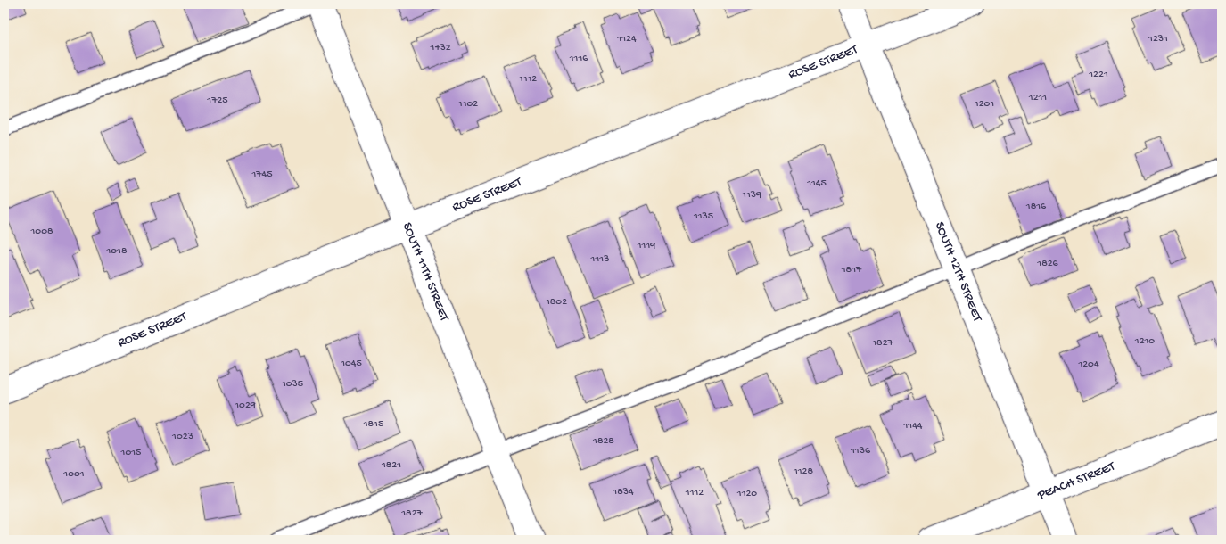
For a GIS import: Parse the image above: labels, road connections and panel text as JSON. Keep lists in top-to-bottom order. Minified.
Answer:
{"streets":{"street":["ROSE STREET","SOUTH 11TH STREET","SOUTH 12TH STREET","PEACH STREET"]},"crossings":[["ROSE STREET","SOUTH 11TH STREET"],["ROSE STREET","SOUTH 12TH STREET"],["SOUTH 12TH STREET","PEACH STREET"]],"house_numbers":["1124","1231","1732","1116","1221","1112","1211","1725","1102","1201","1745","1145","1139","1816","1135","1008","1119","1018","1113","1826","1817","1802","1210","1827","1045","1204","1035","1029","1815","1144","1023","1828","1136","1015","1821","1128","1001","1834","1112","1120","1827"]}
